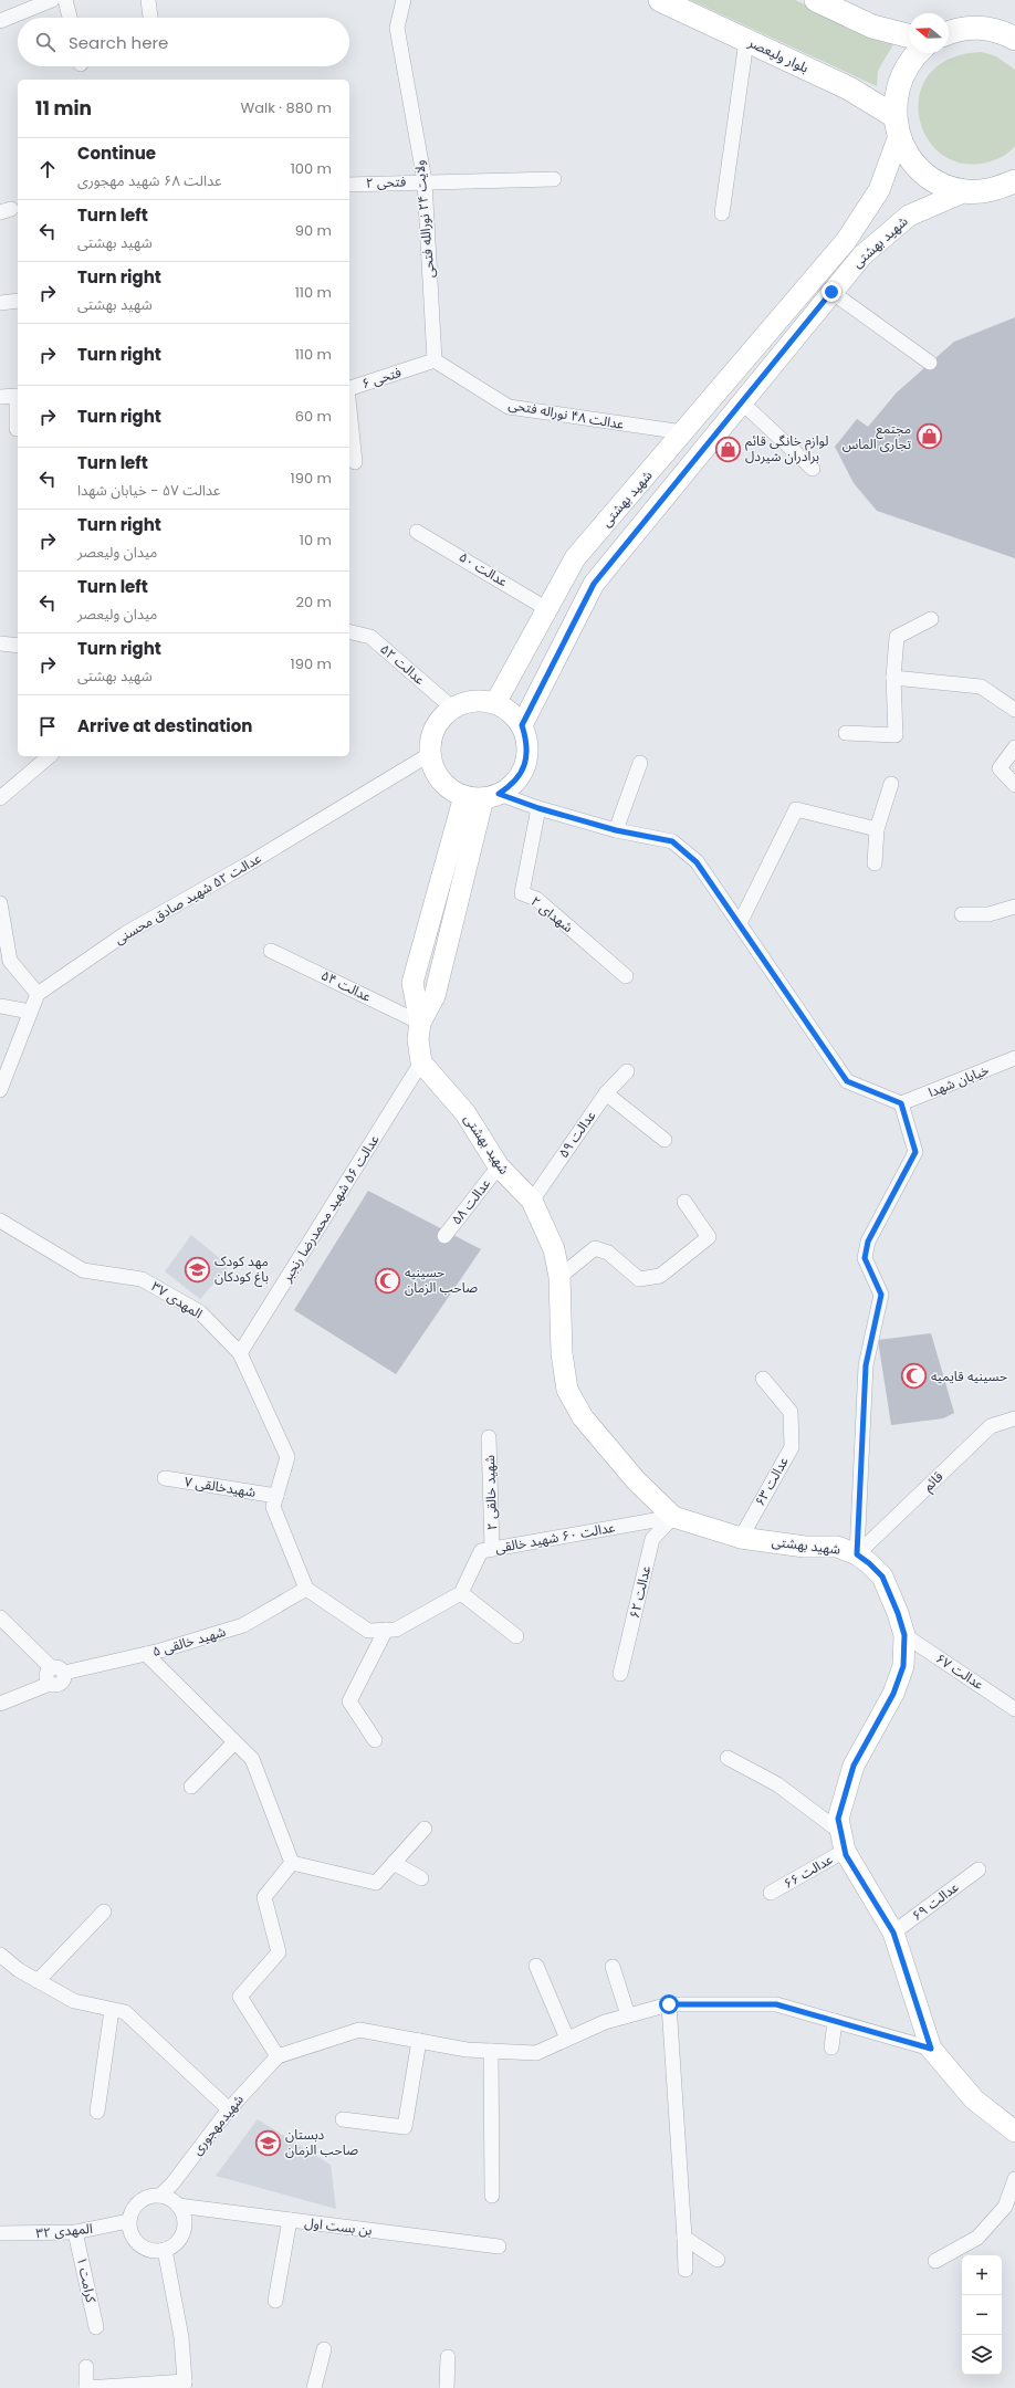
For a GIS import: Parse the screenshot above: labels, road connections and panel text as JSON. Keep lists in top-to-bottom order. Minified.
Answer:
{"streets":{"main road":["بلوار ولیعصر","شهید بهشتی"],"street":["فتحی ۲","ولایت ۲۴ نورالله فتحی","فتحی ۶","عدالت ۴۸ نوراله فتحی","عدالت ۵۰","عدالت ۵۲","عدالت ۵۲ شهید صادق محسنی","شهدای ۲","عدالت ۵۴","خیابان شهدا","عدالت ۵۹","عدالت ۵۸","عدالت ۵۶ شهید محمدرضا رنجبر","المهدی ۳۷","عدالت ۶۳","قائم","شهیدخالقی ۷","شهید خالقی ۲","عدالت ۶۰ شهید خالقی","عدالت ۶۲","شهید خالقی ۵","عدالت ۶۷","عدالت ۶۶","عدالت ۶۹","شهیدمهجوری","بن بست اول","المهدی ۳۲","کرامت ۱"]},"crossings":[["بلوار ولیعصر","شهید بهشتی"],["فتحی ۲","ولایت ۲۴ نورالله فتحی"],["ولایت ۲۴ نورالله فتحی","فتحی ۶"],["ولایت ۲۴ نورالله فتحی","عدالت ۴۸ نوراله فتحی"],["شهید بهشتی","عدالت ۴۸ نوراله فتحی"],["شهید بهشتی","عدالت ۵۰"],["شهید بهشتی","عدالت ۵۲"],["شهید بهشتی","عدالت ۵۲ شهید صادق محسنی"],["شهید بهشتی","عدالت ۵۹"],["شهید بهشتی","عدالت ۵۸"],["شهید بهشتی","عدالت ۵۶ شهید محمدرضا رنجبر"],["شهید بهشتی","عدالت ۶۳"],["شهید بهشتی","قائم"],["شهید بهشتی","عدالت ۶۰ شهید خالقی"],["شهید بهشتی","عدالت ۶۲"],["شهید بهشتی","عدالت ۶۷"],["شهید بهشتی","عدالت ۶۶"],["فتحی ۶","عدالت ۴۸ نوراله فتحی"],["عدالت ۵۲","عدالت ۵۲ شهید صادق محسنی"],["عدالت ۵۶ شهید محمدرضا رنجبر","المهدی ۳۷"],["المهدی ۳۷","شهیدخالقی ۷"],["شهید خالقی ۲","عدالت ۶۰ شهید خالقی"],["عدالت ۶۰ شهید خالقی","عدالت ۶۲"],["شهیدمهجوری","بن بست اول"],["شهیدمهجوری","المهدی ۳۲"],["بن بست اول","المهدی ۳۲"],["المهدی ۳۲","کرامت ۱"]],"places":{"shop":["مجتمع تجاری الماس","لوازم خانگی قائم برادران شیردل"],"school or university":["مهد کودک باغ کودکان","دبستان صاحب الزمان"],"mosque":["حسینیه صاحب الزمان","حسینیه قایمیه"]},"north":"left","page":{"search":"Search here","heading":["11 min","Walk · 880 m"],"list":[["Continue","عدالت ۶۸ شهید مهجوری","100 m"],["Turn left","شهید بهشتی","90 m"],["Turn right","شهید بهشتی","110 m"],["Turn right","110 m"],["Turn right","60 m"],["Turn left","عدالت ۵۷ - خیابان شهدا","190 m"],["Turn right","میدان ولیعصر","10 m"],["Turn left","میدان ولیعصر","20 m"],["Turn right","شهید بهشتی","190 m"],"Arrive at destination"],"map_buttons":["+","−"]}}
